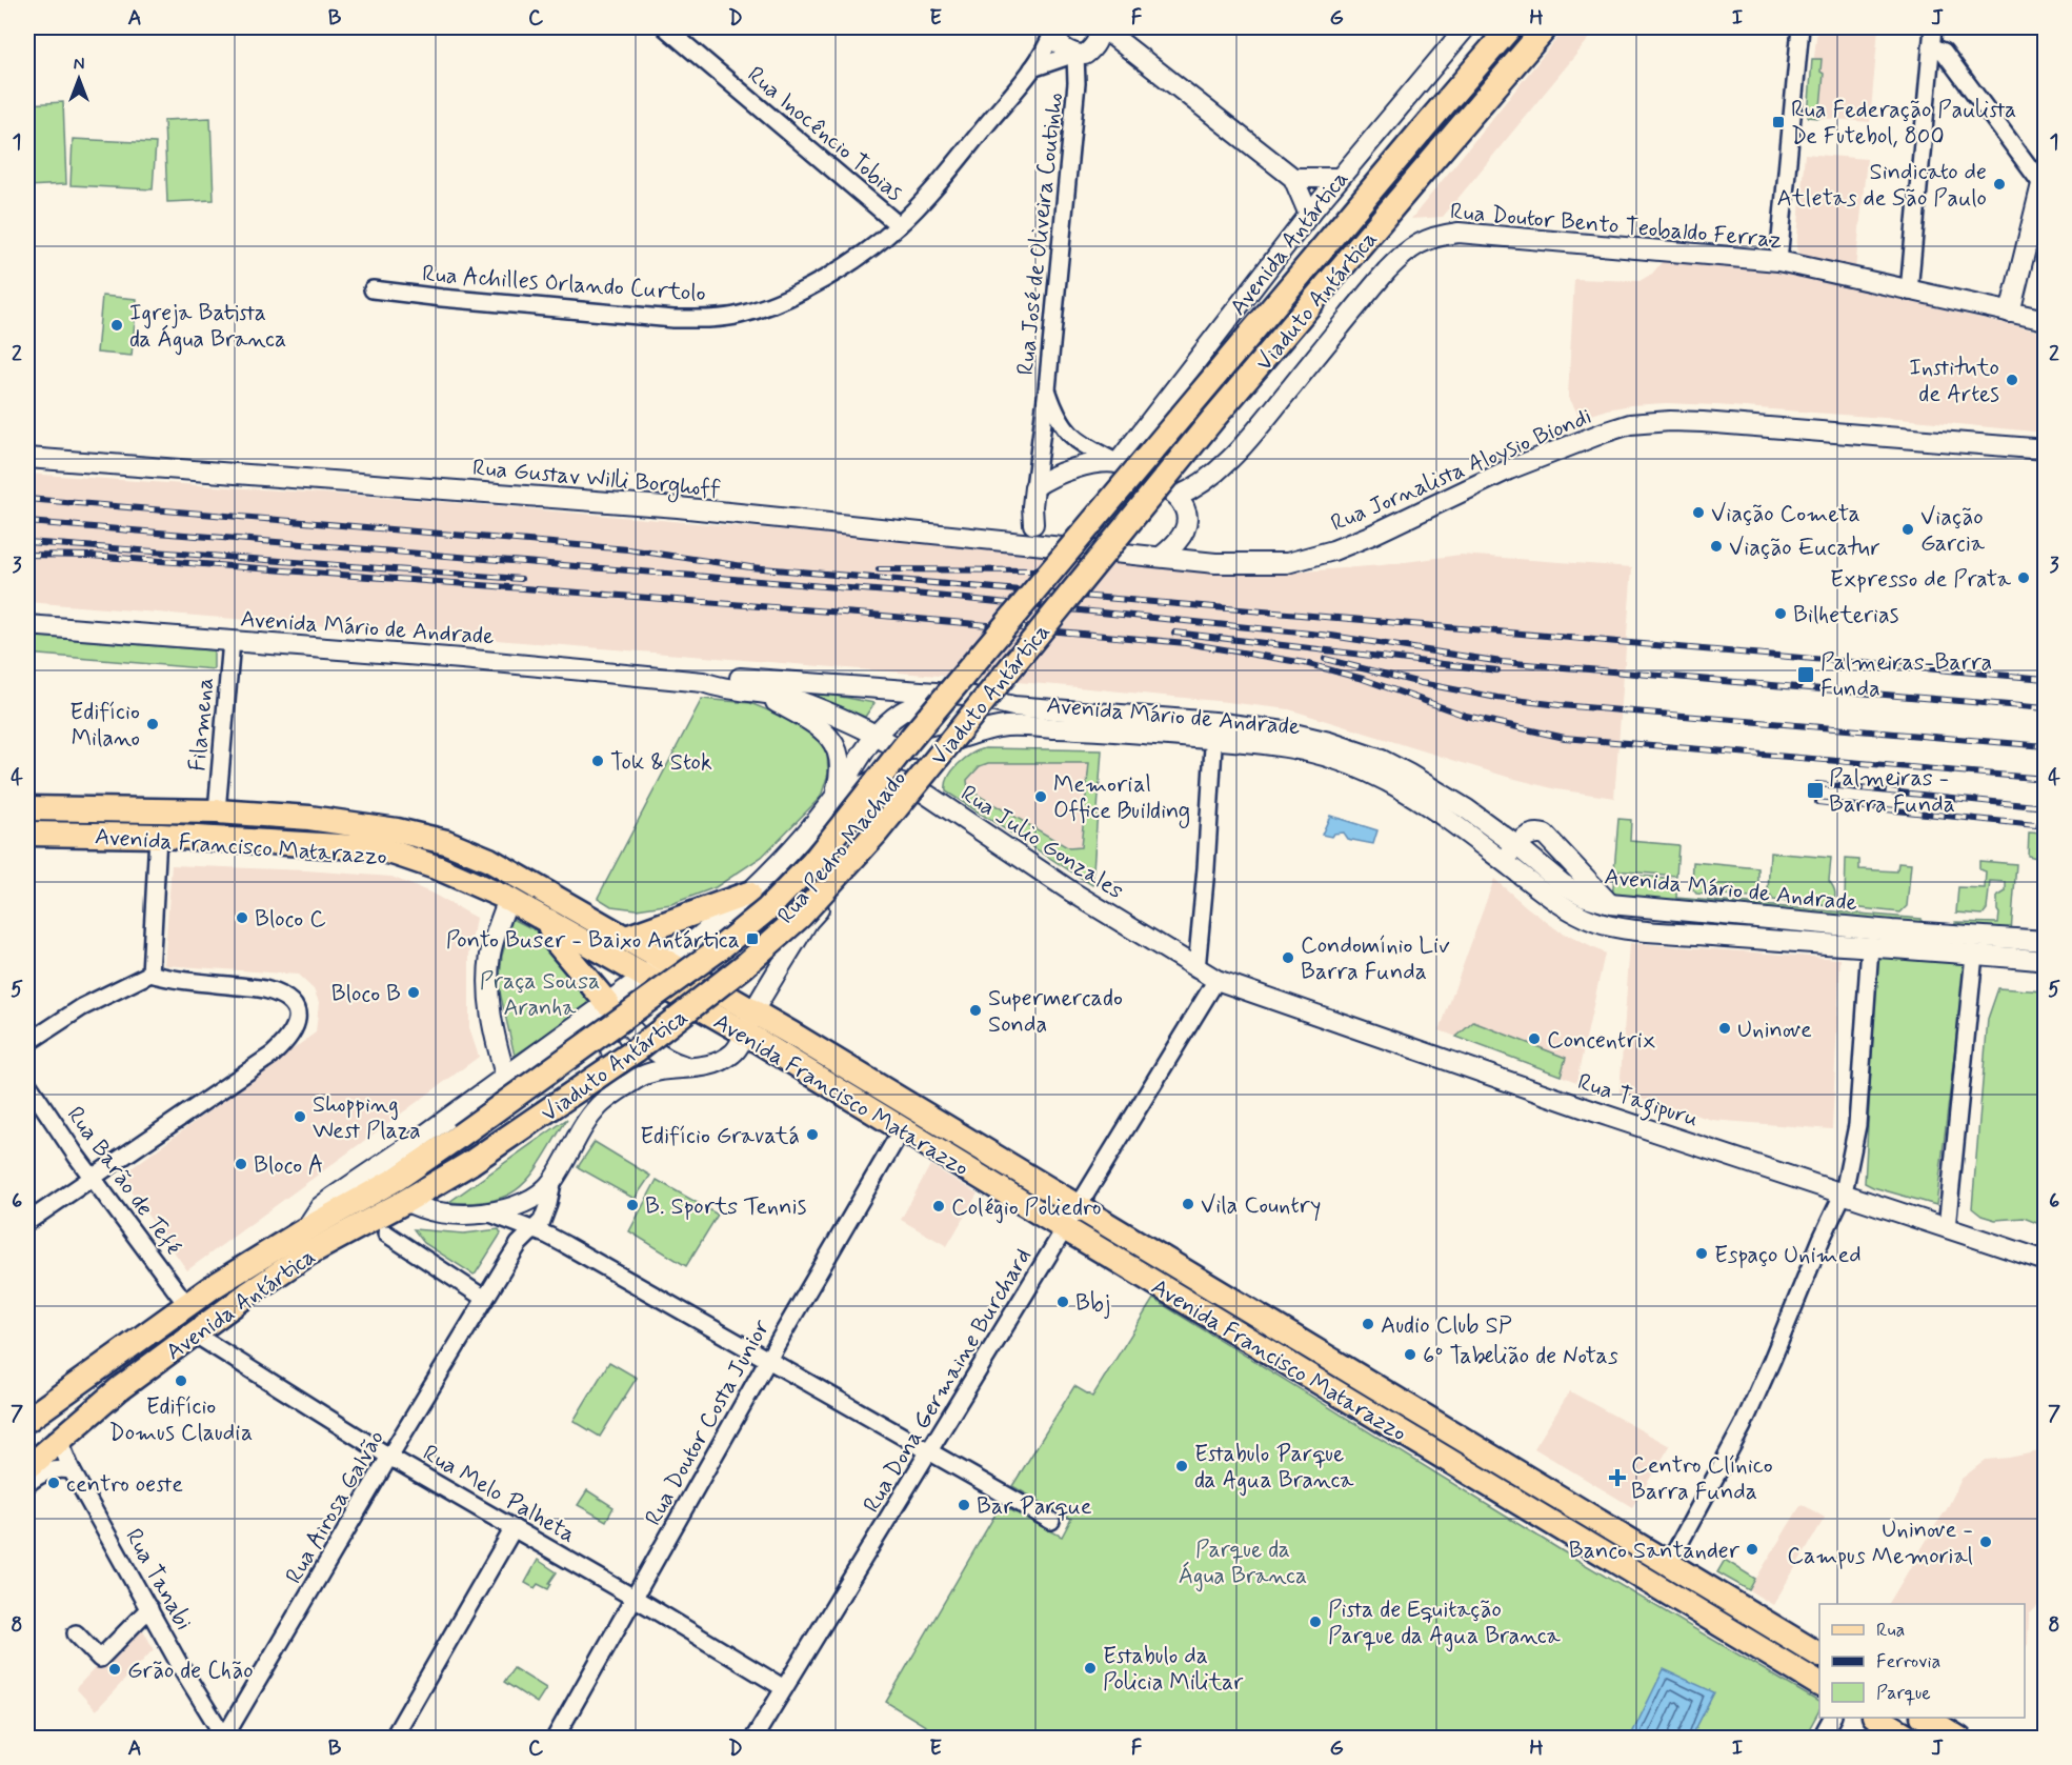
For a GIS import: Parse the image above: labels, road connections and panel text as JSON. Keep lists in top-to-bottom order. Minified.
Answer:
{"streets":{"main road":["Avenida Antártica","Viaduto Antártica","Avenida Francisco Matarazzo"],"street":["Rua Inocêncio Tobias","Rua Doutor Bento Teobaldo Ferraz","Rua José de Oliveira Coutinho","Rua Achilles Orlando Curtolo","Rua Jornalista Aloysio Biondi","Rua Gustav Willi Borghoff","Avenida Mário de Andrade","Filamena","Rua Julio Gonzales","Rua Pedro Machado","Rua Tagipuru","Rua Barão de Tefé","Rua Dona Germaine Burchard","Rua Doutor Costa Junior","Rua Melo Palheta","Rua Airosa Galvão","Rua Tanabi"]},"crossings":[["Rua Inocêncio Tobias","Rua Achilles Orlando Curtolo"],["Rua José de Oliveira Coutinho","Avenida Antártica"],["Avenida Antártica","Viaduto Antártica"],["Avenida Antártica","Rua Pedro Machado"],["Avenida Antártica","Rua Barão de Tefé"],["Avenida Antártica","Rua Melo Palheta"],["Avenida Antártica","Rua Tanabi"],["Rua Jornalista Aloysio Biondi","Rua Gustav Willi Borghoff"],["Avenida Mário de Andrade","Filamena"],["Avenida Mário de Andrade","Rua Pedro Machado"],["Filamena","Avenida Francisco Matarazzo"],["Rua Julio Gonzales","Rua Pedro Machado"],["Rua Julio Gonzales","Rua Tagipuru"],["Rua Julio Gonzales","Rua Dona Germaine Burchard"],["Avenida Francisco Matarazzo","Rua Pedro Machado"],["Avenida Francisco Matarazzo","Rua Dona Germaine Burchard"],["Avenida Francisco Matarazzo","Rua Doutor Costa Junior"],["Rua Pedro Machado","Rua Airosa Galvão"],["Rua Tagipuru","Rua Dona Germaine Burchard"],["Rua Dona Germaine Burchard","Rua Melo Palheta"],["Rua Doutor Costa Junior","Rua Melo Palheta"],["Rua Melo Palheta","Rua Airosa Galvão"],["Rua Airosa Galvão","Rua Tanabi"]],"parks":["Praça Sousa Aranha","Parque da Água Branca"],"places":{"transit":["Rua Federação Paulista De Futebol, 800","Palmeiras-Barra Funda","Palmeiras - Barra Funda","Ponto Buser - Baixo Antártica"],"other":["Sindicato de Atletas de São Paulo","Igreja Batista da Água Branca","Instituto de Artes","Viação Cometa","Viação Garcia","Viação Eucatur","Expresso de Prata","Bilheterias","Edifício Milano","Tok & Stok","Memorial Office Building","Bloco C","Condomínio Liv Barra Funda","Bloco B","Supermercado Sonda","Uninove","Concentrix","Shopping West Plaza","Edifício Gravatá","Bloco A","Vila Country","B. Sports Tennis","Colégio Poliedro","Espaço Unimed","Bbj","Audio Club SP","6º Tabelião de Notas","Edifício Domus Claudia","Estabulo Parque da Agua Branca","centro oeste","Bar Parque","Uninove - Campus Memorial","Banco Santander","Pista de Equitação Parque da Agua Branca","Estabulo da Policia Militar","Grão de Chão"],"health":["Centro Clínico Barra Funda"]},"legend":["Rua","Ferrovia","Parque"],"north":"top","grid":{"columns":["A","B","C","D","E","F","G","H","I","J"],"rows":["1","2","3","4","5","6","7","8"]}}
